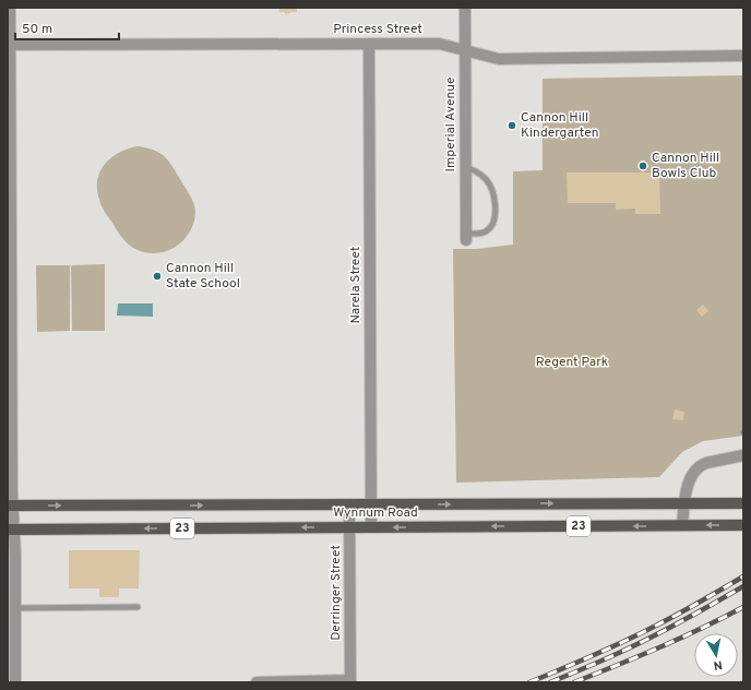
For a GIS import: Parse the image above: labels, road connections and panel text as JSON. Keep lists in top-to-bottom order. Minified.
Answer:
{"streets":{"main road":["Wynnum Road","23"],"street":["Princess Street","Imperial Avenue","Narela Street","Derringer Street"]},"crossings":[["Princess Street","Imperial Avenue"],["Princess Street","Narela Street"],["Narela Street","Wynnum Road"],["Wynnum Road","Derringer Street"]],"parks":["Regent Park"],"places":["Cannon Hill Kindergarten","Cannon Hill Bowls Club","Cannon Hill State School"],"scale_bar":"50 m","north":"bottom"}
